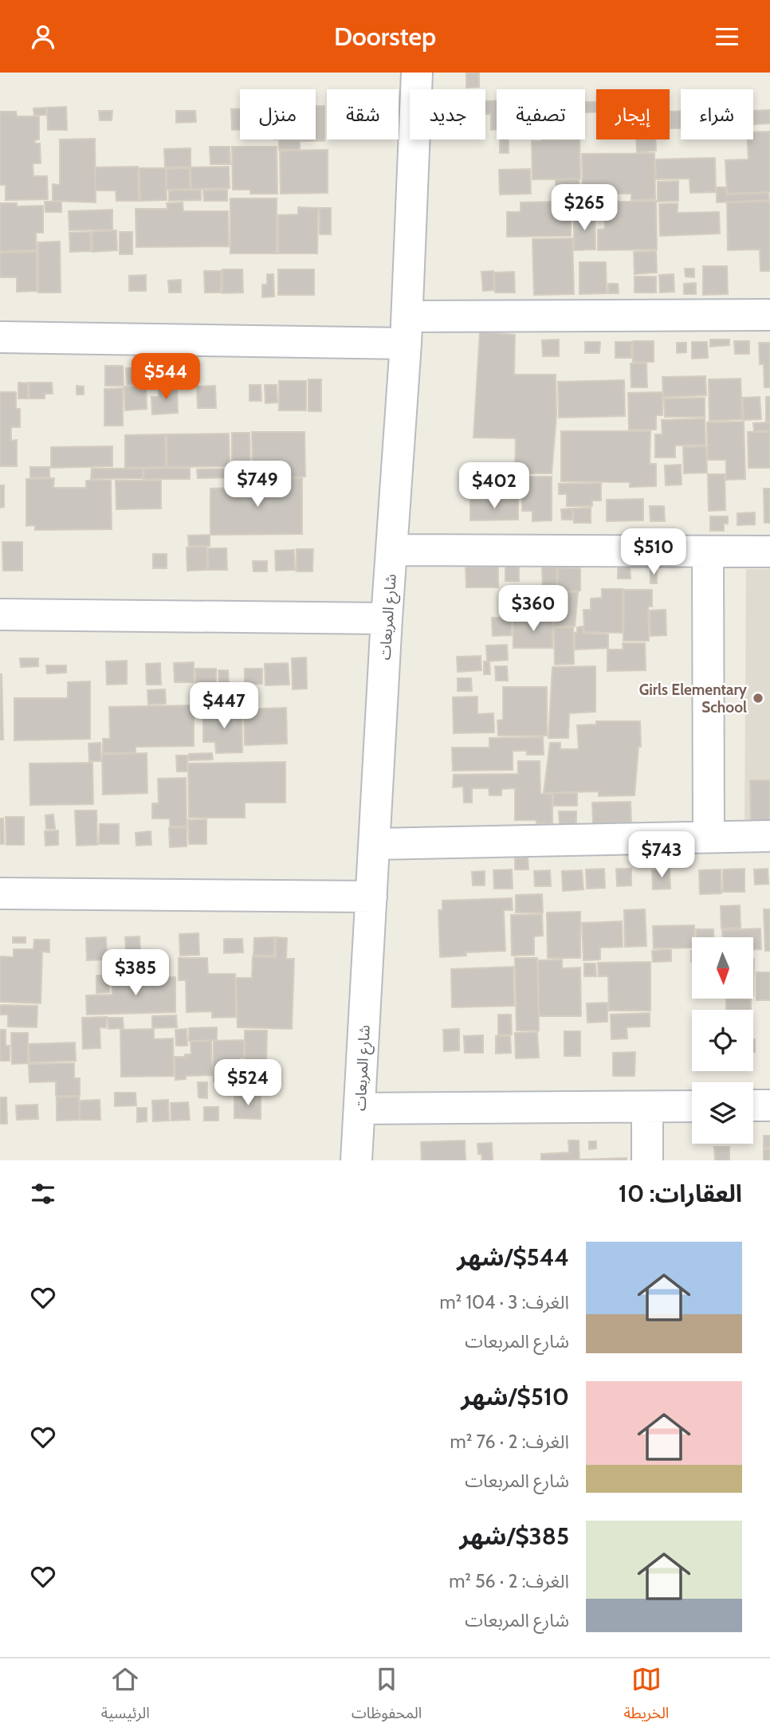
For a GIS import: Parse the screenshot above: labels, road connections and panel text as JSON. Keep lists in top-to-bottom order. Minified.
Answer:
{"streets":{"street":["شارع المربعات"]},"places":["Girls Elementary School"],"north":"bottom","page":{"header":"Doorstep","chip":["شراء","إيجار","تصفية","جديد","شقة","منزل"],"price":["$265","$544","$749","$402","$510","$360","$447","$743","$385","$524"],"heading":"العقارات: 10","list":[{"name":"$544/شهر","note":"الغرف: 3 · 104 m² · شارع المربعات"},{"name":"$510/شهر","note":"الغرف: 2 · 76 m² · شارع المربعات"},{"name":"$385/شهر","note":"الغرف: 2 · 56 m² · شارع المربعات"}],"tabs":["الخريطة","المحفوظات","الرئيسية"]}}
